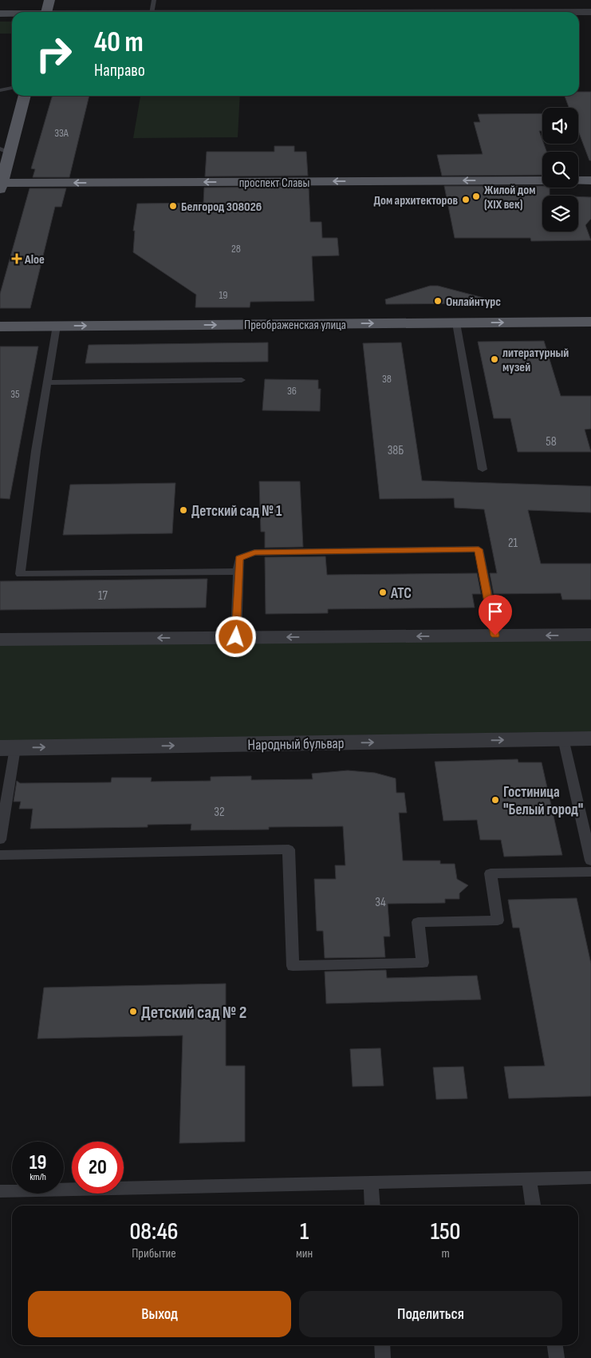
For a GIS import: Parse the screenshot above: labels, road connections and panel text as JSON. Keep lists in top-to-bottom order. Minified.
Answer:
{"streets":{"main road":["проспект Славы","Преображенская улица"],"street":["Народный бульвар"]},"one_way":["проспект Славы","Преображенская улица"],"places":{"other":["Жилой дом (XIX век)","Дом архитекторов","Белгород 308026","Онлайнтурс","литературный музей","Детский сад № 1","АТС","Гостиница \"Белый город\"","Детский сад № 2"],"health":["Aloe"]},"house_numbers":["33А","28","19","38","36","35","58","38Б","21","17","32","34"],"page":{"turn":["40 m","Направо"],"speed":"19 km/h","limit":"20","eta":["08:46","Прибытие","1","мин","150","m"],"buttons":["Выход","Поделиться"]}}
